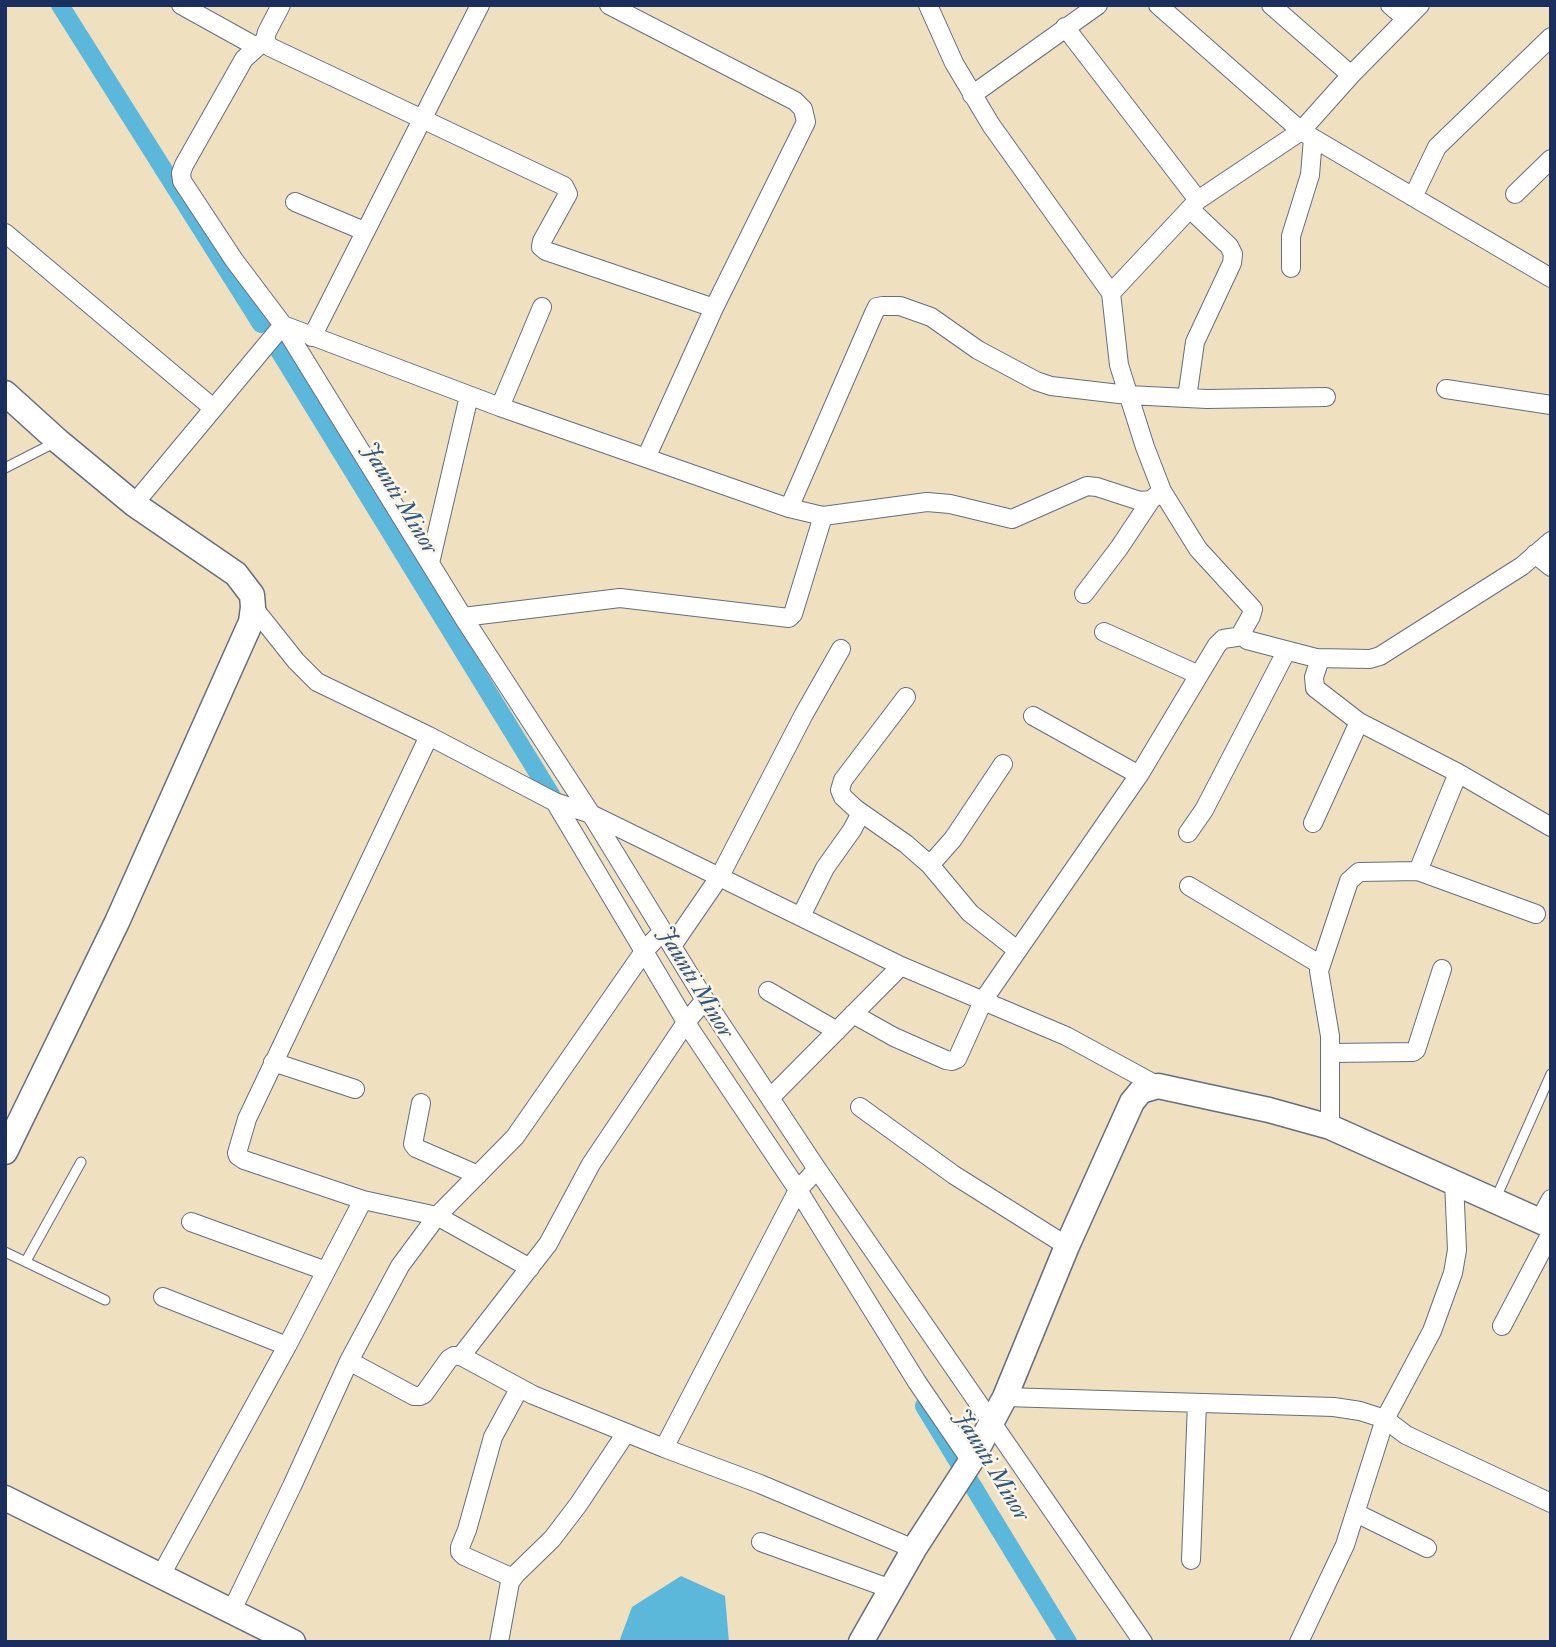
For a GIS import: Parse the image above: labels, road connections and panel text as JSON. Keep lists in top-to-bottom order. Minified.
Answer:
{"water":["Jaunti Minor"]}
